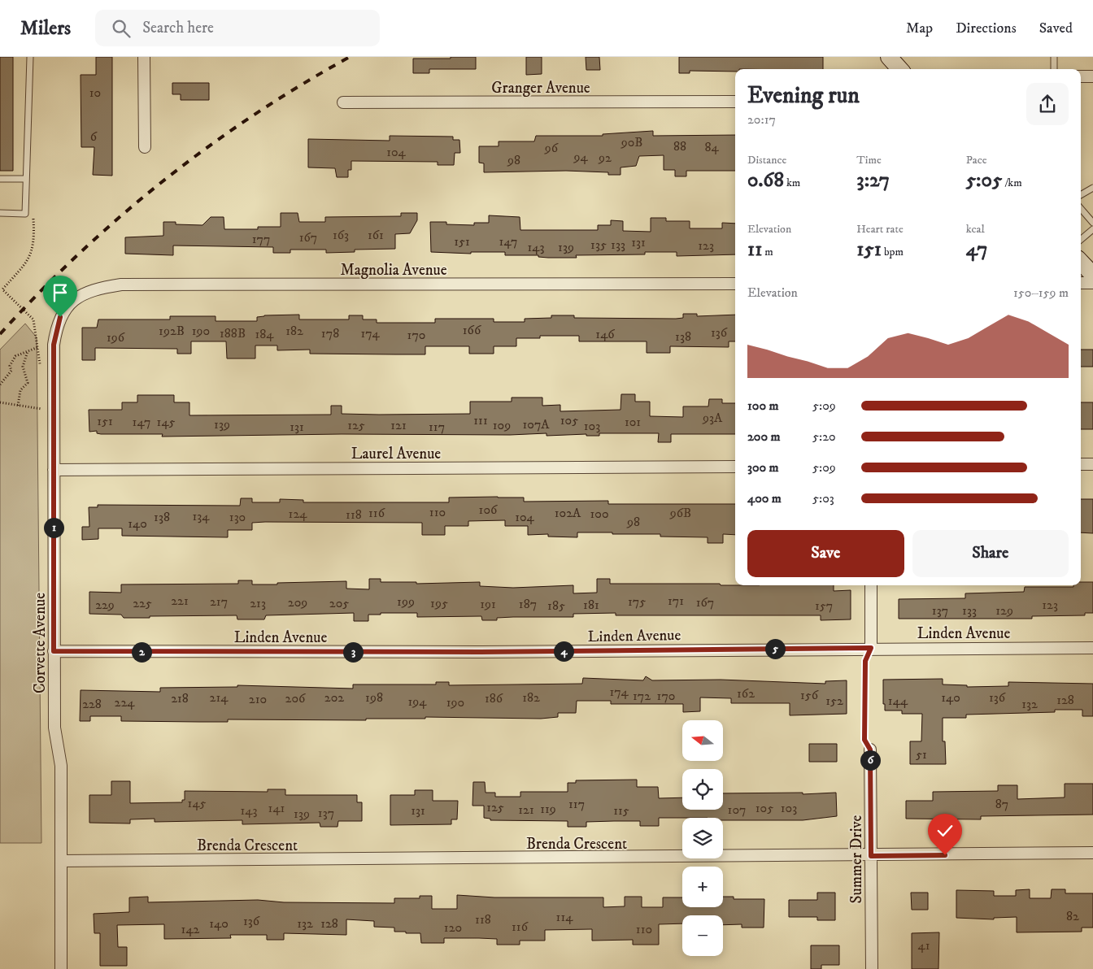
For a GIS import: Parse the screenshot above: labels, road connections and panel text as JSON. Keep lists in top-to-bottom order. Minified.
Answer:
{"streets":{"street":["Granger Avenue","Magnolia Avenue","Laurel Avenue","Linden Avenue","Corvette Avenue","Brenda Crescent","Summer Drive"]},"crossings":[["Magnolia Avenue","Corvette Avenue"],["Laurel Avenue","Corvette Avenue"],["Linden Avenue","Corvette Avenue"],["Corvette Avenue","Brenda Crescent"],["Brenda Crescent","Summer Drive"]],"house_numbers":["10","6","90B","88","84","96","104","94","92","98","163","161","167","177","151","147","131","135","133","123","143","139","166","192B","190","182","136","188B","178","174","184","146","170","138","196","93A","111","105","151","147","145","101","139","107A","125","121","109","103","131","117","106","110","116","102A","96B","124","100","118","134","138","130","104","98","140","221","171","217","199","175","209","167","225","213","205","195","191","187","229","181","123","185","157","137","133","129","174","162","156","172","170","214","202","198","182","140","136","218","206","186","210","128","152","144","194","224","190","228","132","51","145","117","87","125","141","105","103","119","121","107","143","131","115","137","139","82","114","118","136","140","132","128","116","120","142","110","41"],"north":"left","page":{"header":"Milers","search":"Search here","nav":["Map","Directions","Saved"],"heading":["Evening run","20:17"],"stats":[["Distance","0.68 km"],["Time","3:27"],["Pace","5:05 /km"],["Elevation","11 m"],["Heart rate","151 bpm"],["kcal","47"]],"chart":["Elevation","150–159 m"],"list":[{"name":"100 m","note":"5:09"},{"name":"200 m","note":"5:20"},{"name":"300 m","note":"5:09"},{"name":"400 m","note":"5:03"}],"pins":["1","5","4","2","3","6"],"buttons":["Save","Share"],"map_buttons":["+","−"]}}
